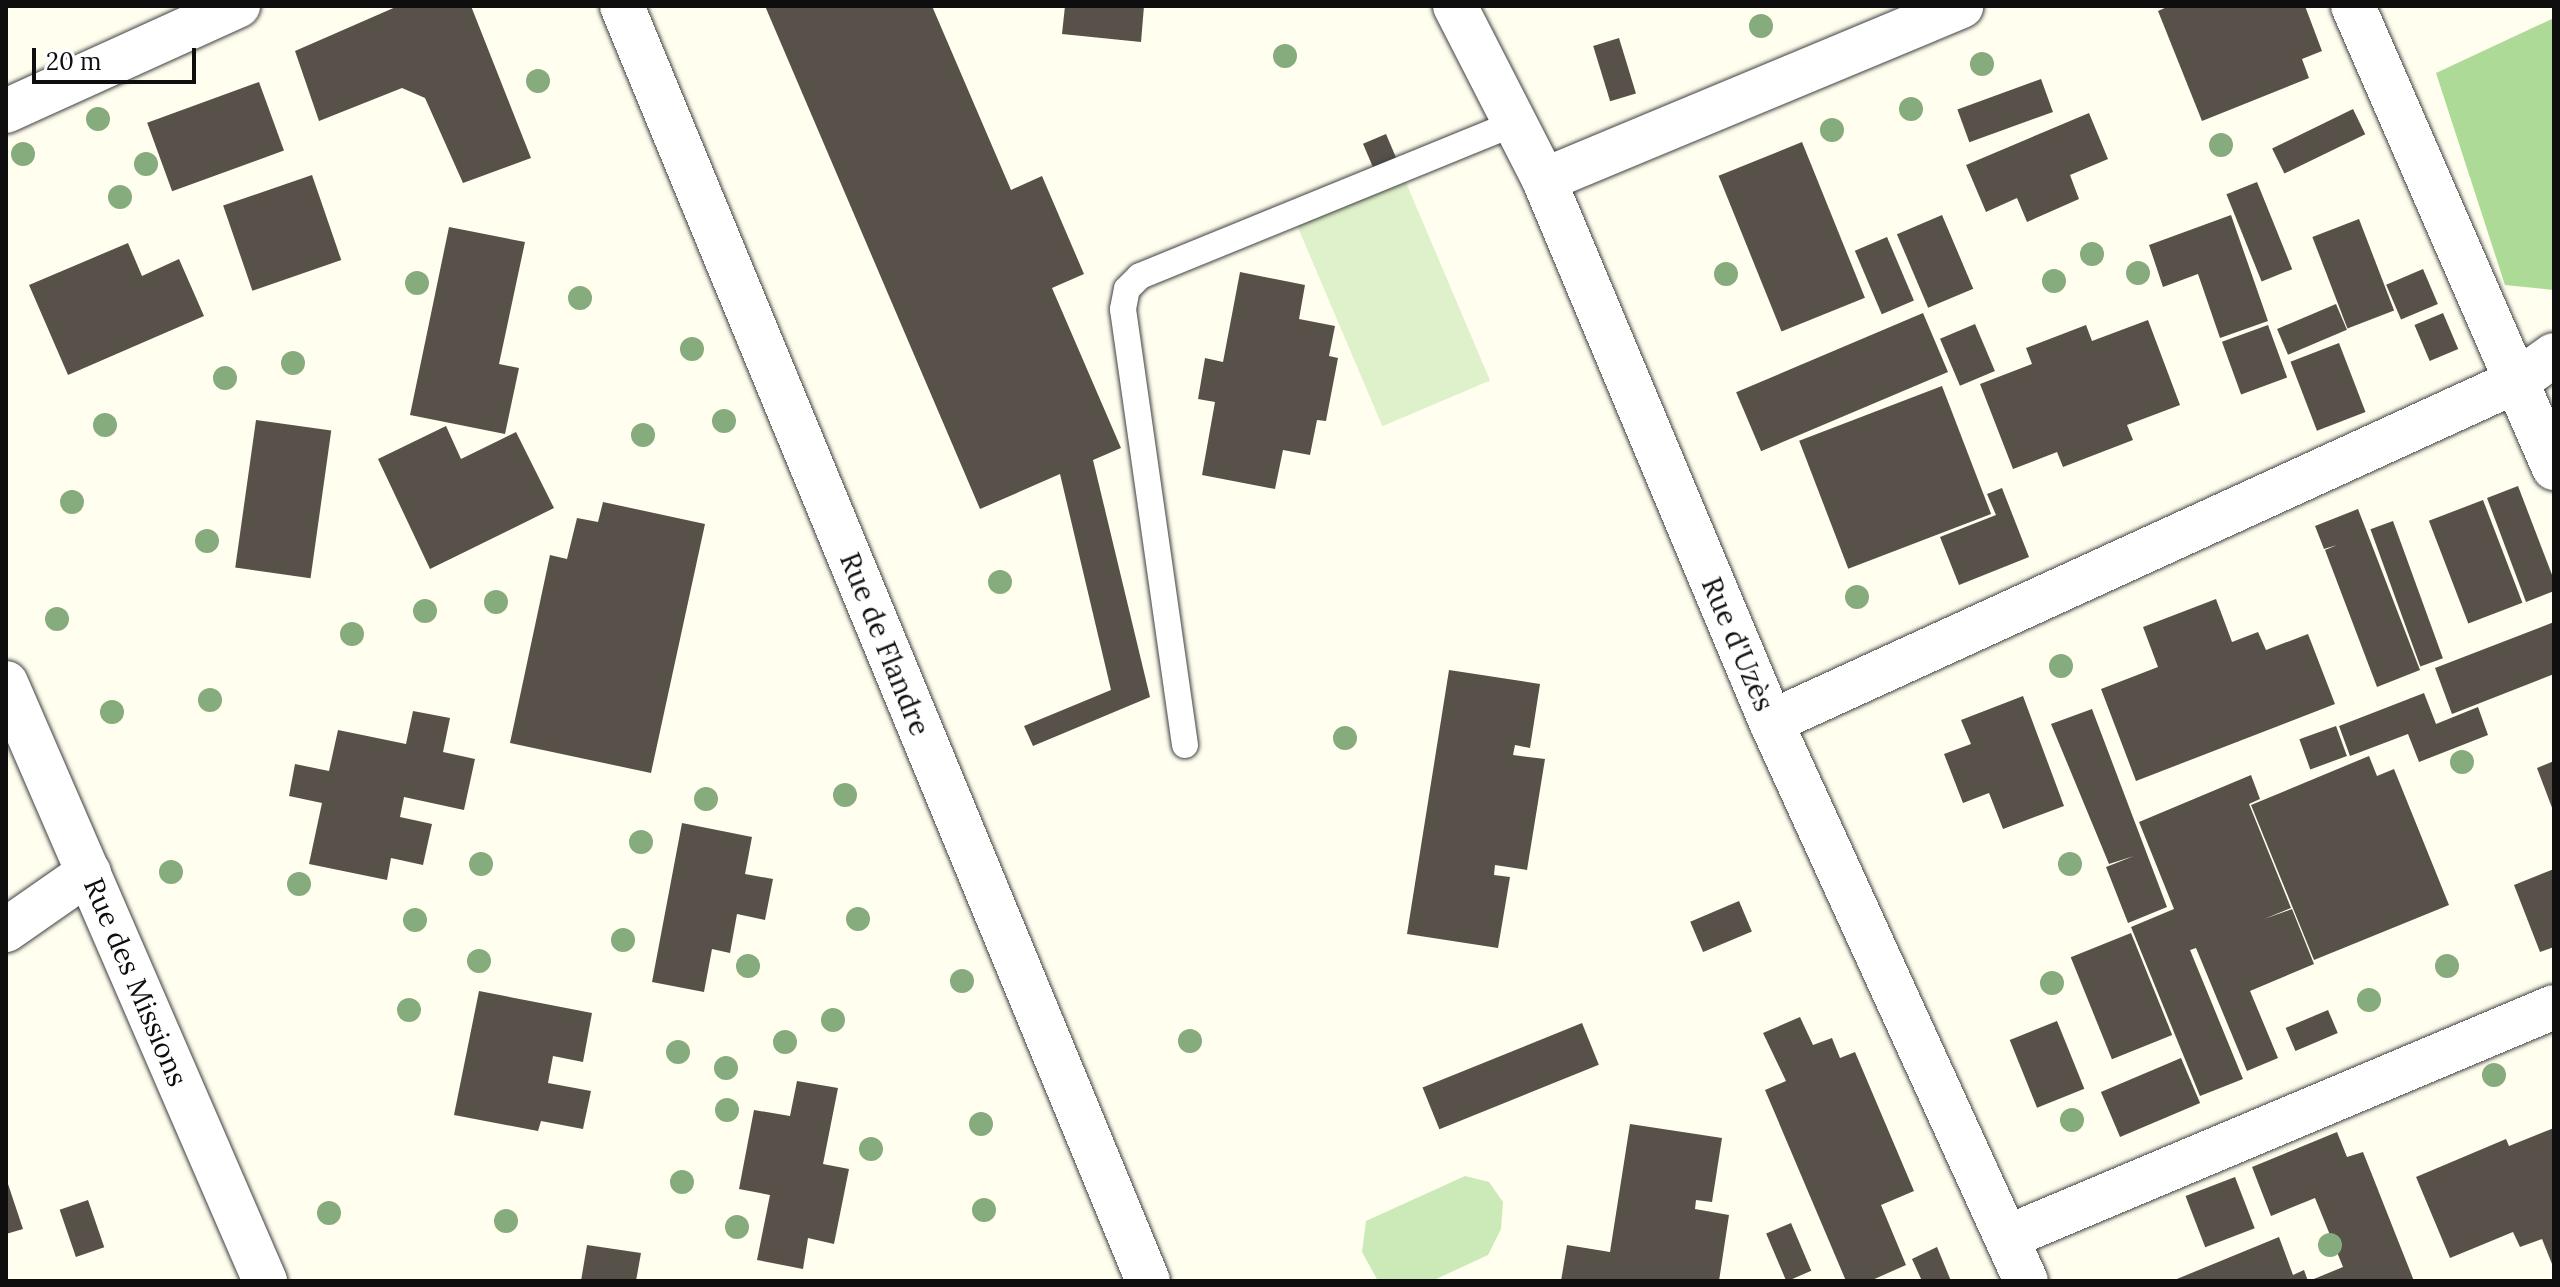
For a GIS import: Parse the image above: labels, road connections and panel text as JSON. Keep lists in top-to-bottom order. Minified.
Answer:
{"streets":{"street":["Rue de Flandre","Rue d'Uzès","Rue des Missions"]},"scale_bar":"20 m"}
